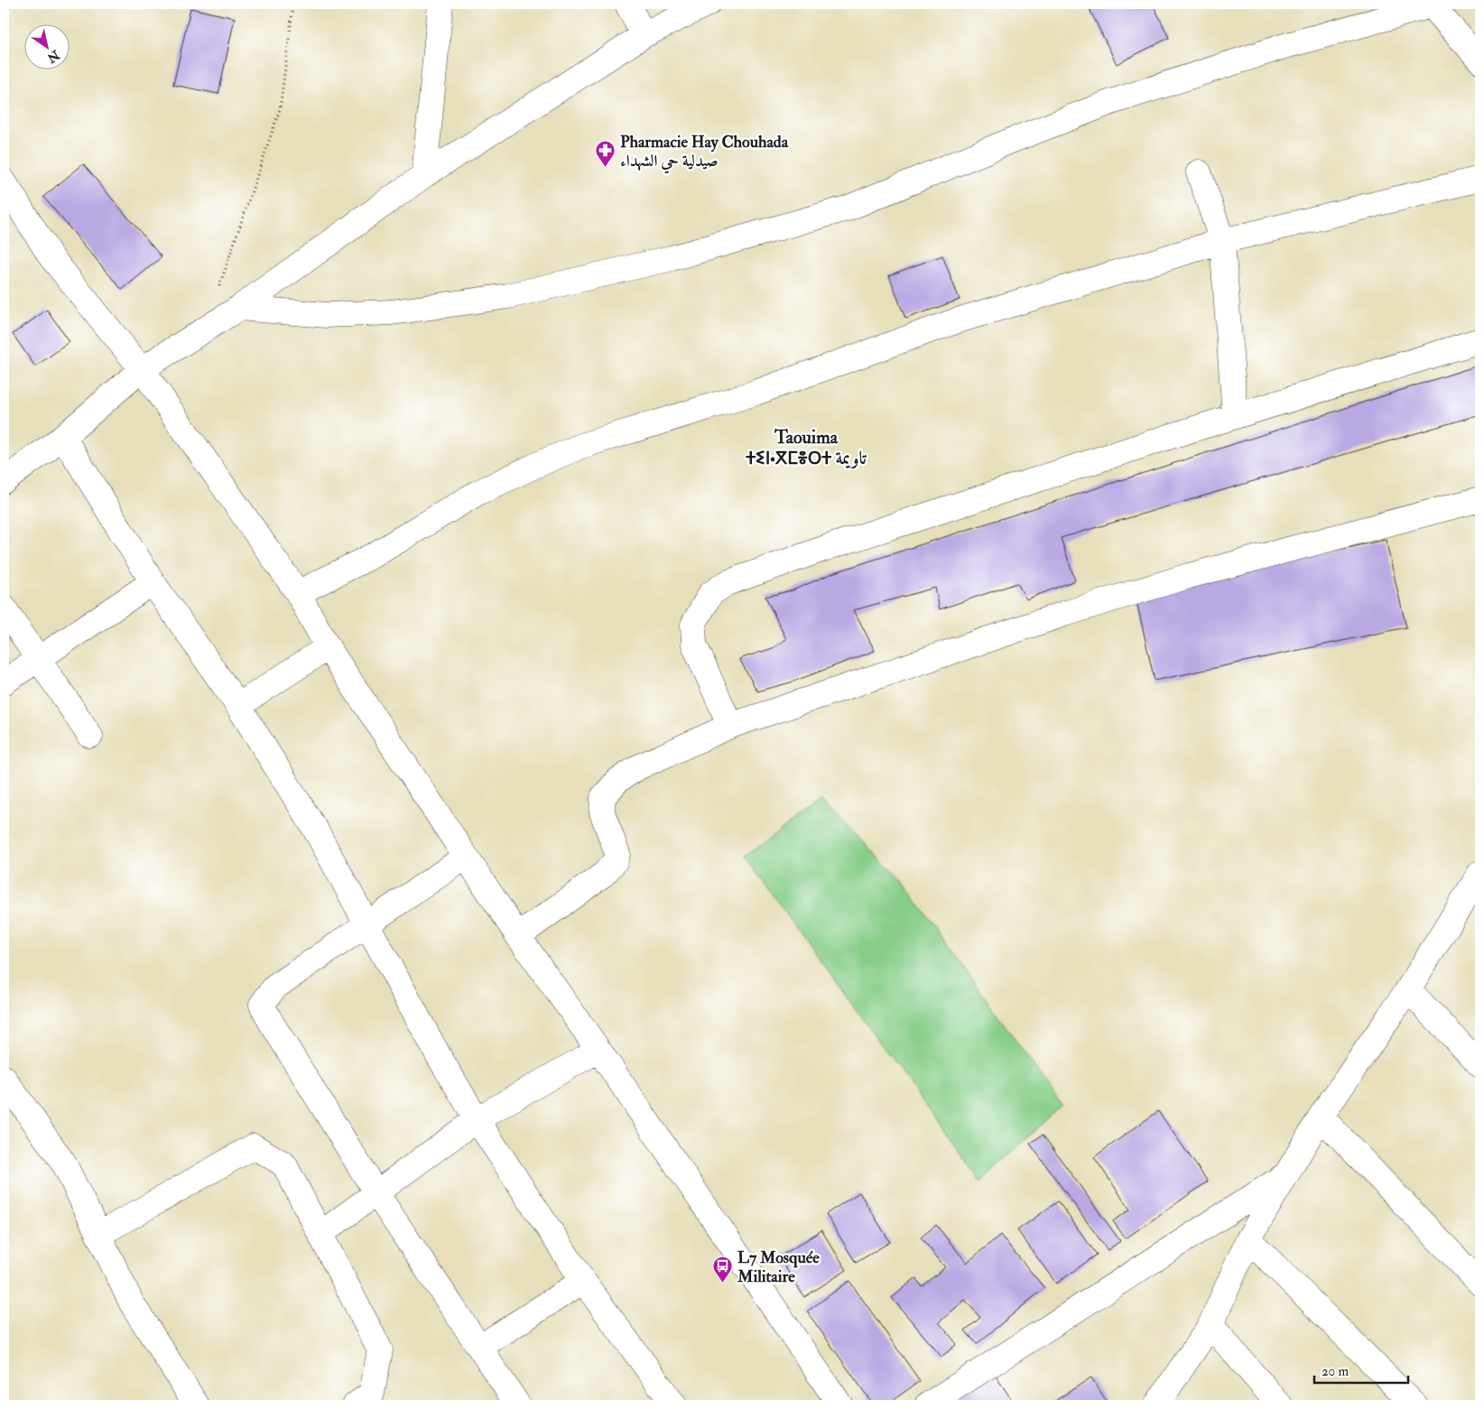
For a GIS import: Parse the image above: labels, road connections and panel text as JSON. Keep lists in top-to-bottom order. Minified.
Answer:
{"districts":["Taouima ⵜⵉⵏ•ⴳⵎⴻⵔⵜ تاويمة"],"places":{"pharmacy":["Pharmacie Hay Chouhada صيدلية حي الشهداء"],"bus stop":["L7 Mosquée Militaire"]},"scale_bar":"20 m","north":"bottom right"}
